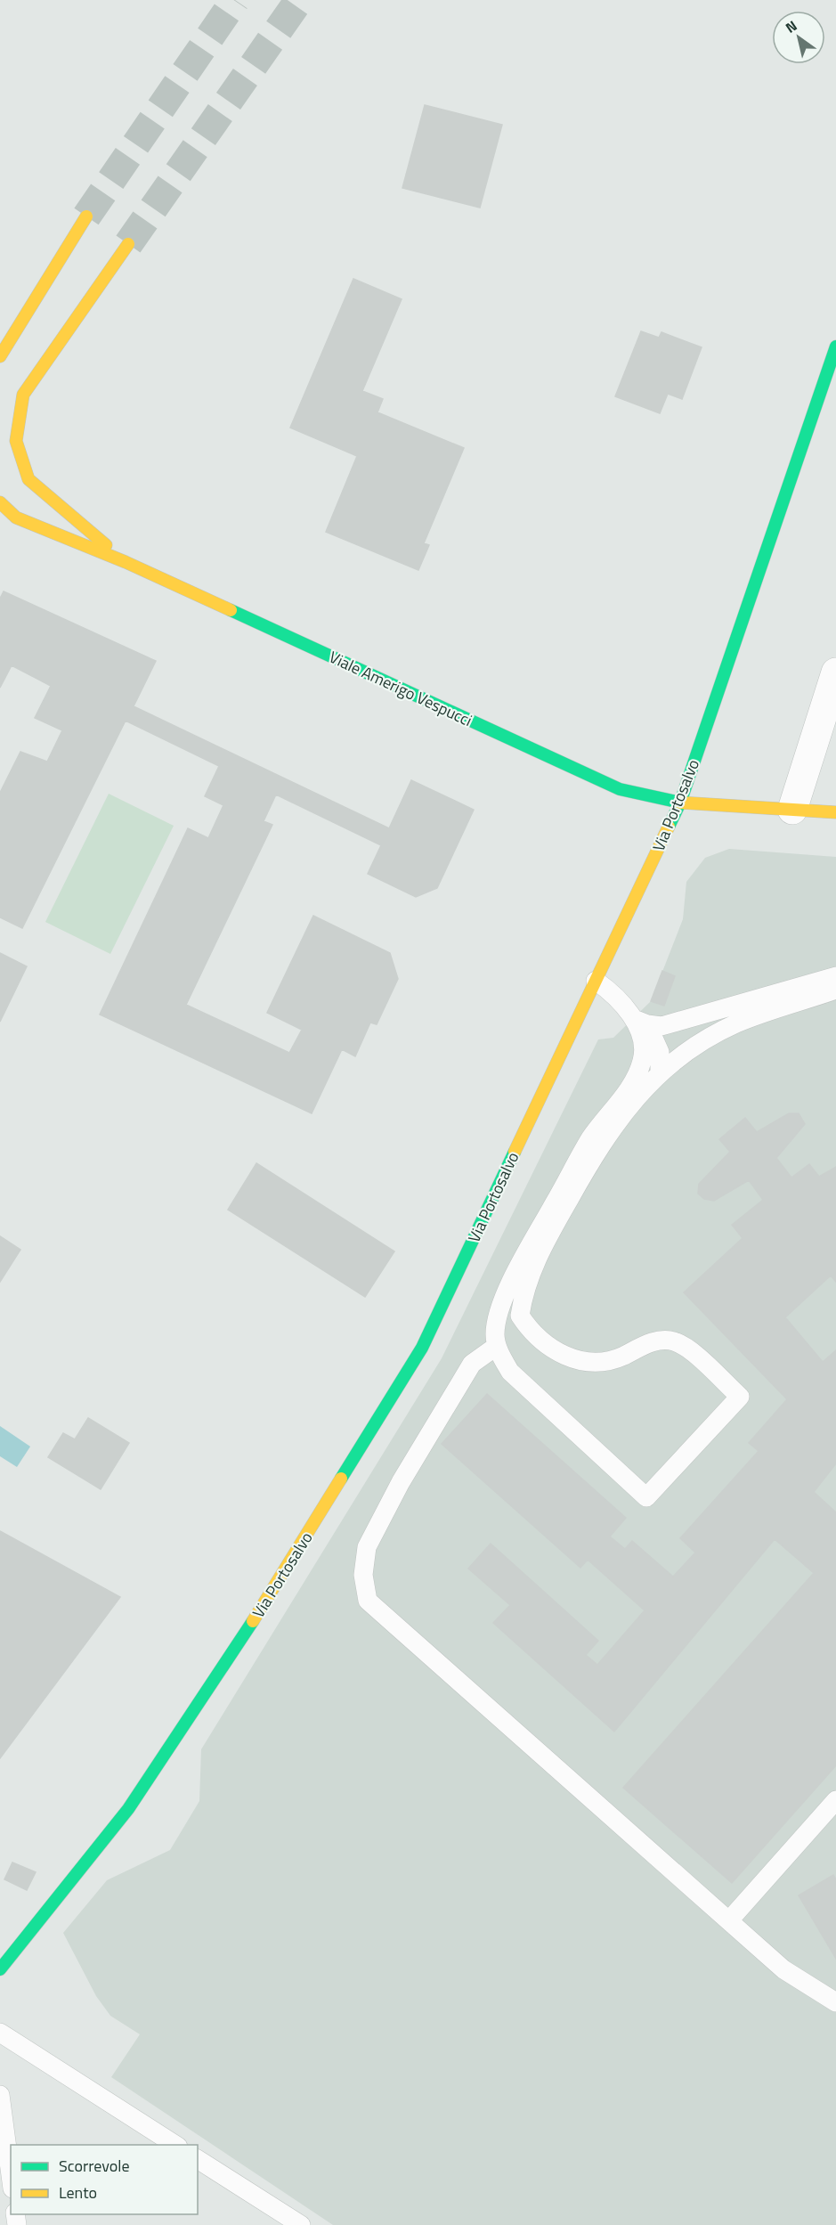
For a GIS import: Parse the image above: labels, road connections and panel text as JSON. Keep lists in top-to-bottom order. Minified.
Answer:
{"streets":{"main road":["Viale Amerigo Vespucci","Via Portosalvo"]},"crossings":[["Viale Amerigo Vespucci","Via Portosalvo"]],"legend":["Scorrevole","Lento"],"north":"top left"}
